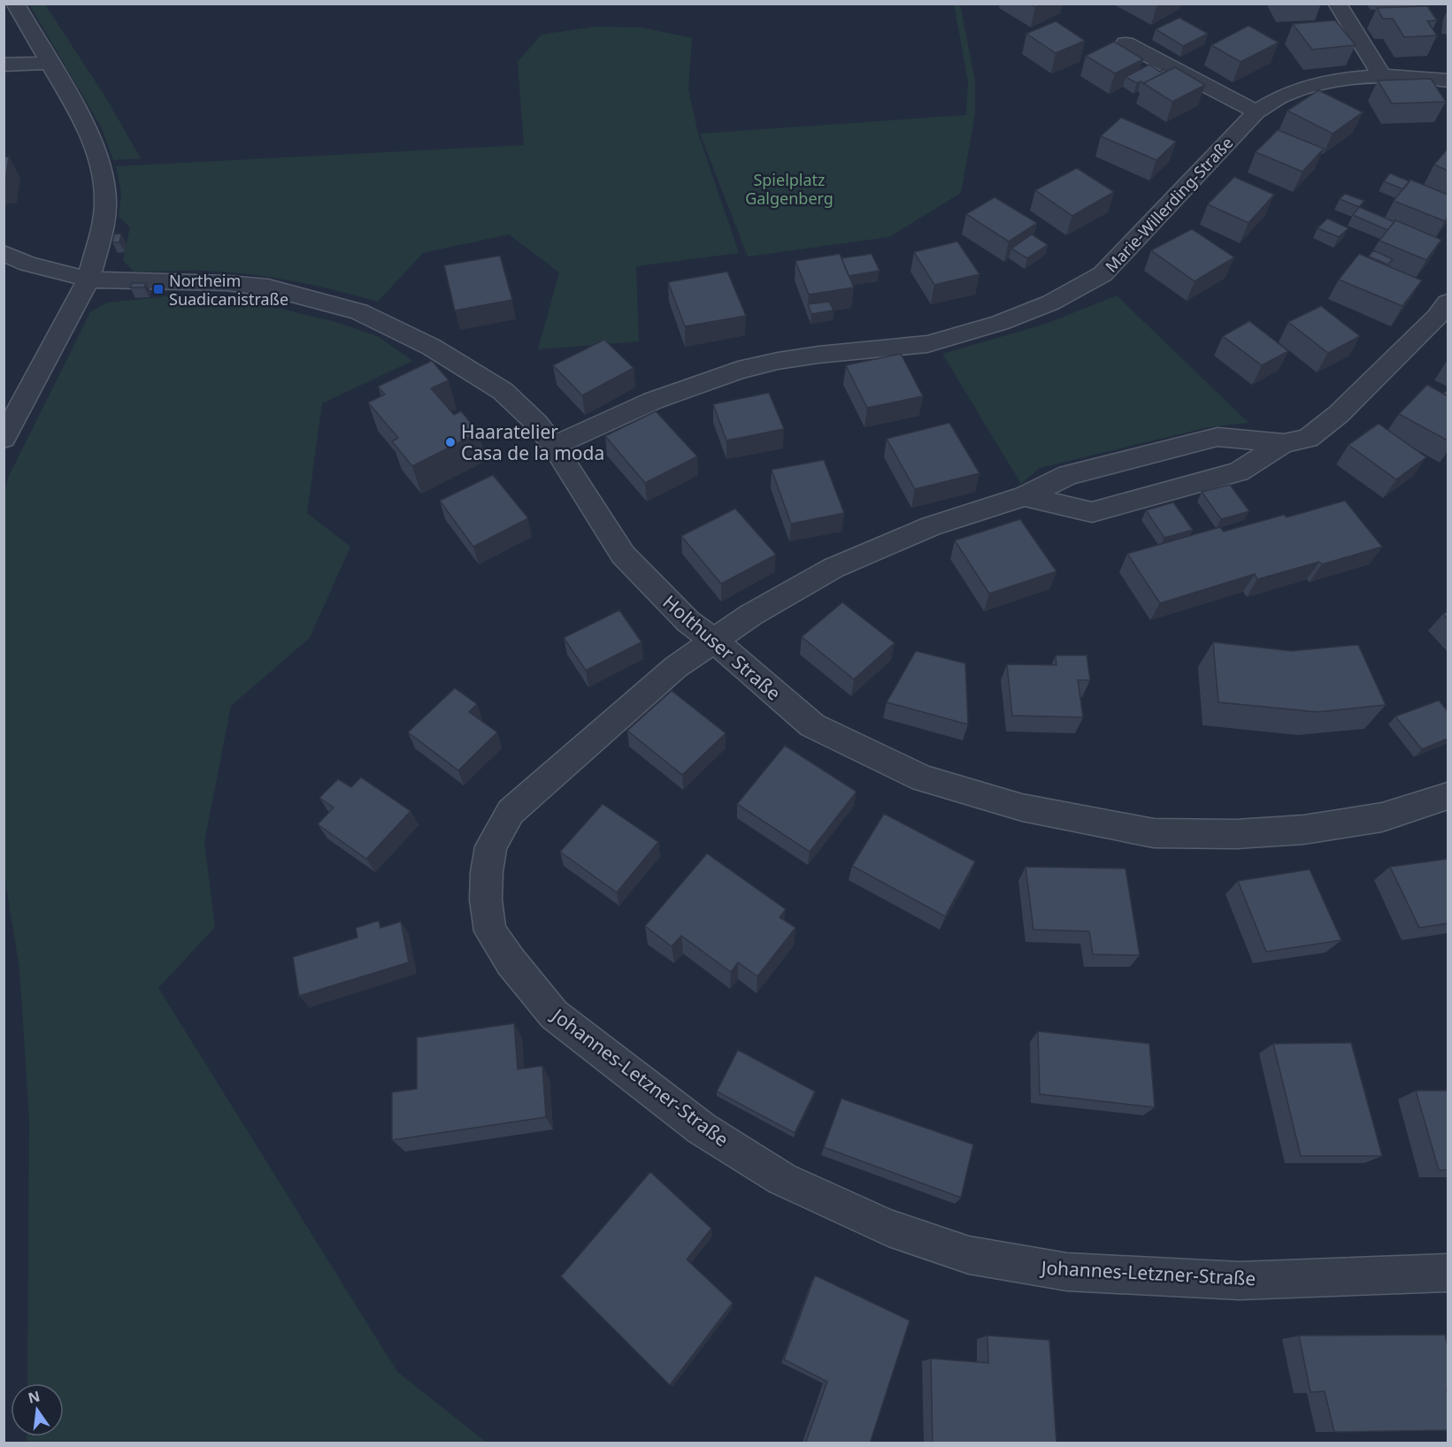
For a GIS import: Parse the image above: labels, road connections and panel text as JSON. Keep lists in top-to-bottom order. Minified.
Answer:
{"streets":{"street":["Marie-Willerding-Straße","Holthuser Straße","Johannes-Letzner-Straße"]},"crossings":[["Marie-Willerding-Straße","Holthuser Straße"],["Holthuser Straße","Johannes-Letzner-Straße"]],"parks":["Spielplatz Galgenberg"],"places":{"transit":["Northeim Suadicanistraße"],"other":["Haaratelier Casa de la moda"]},"north":"top"}
